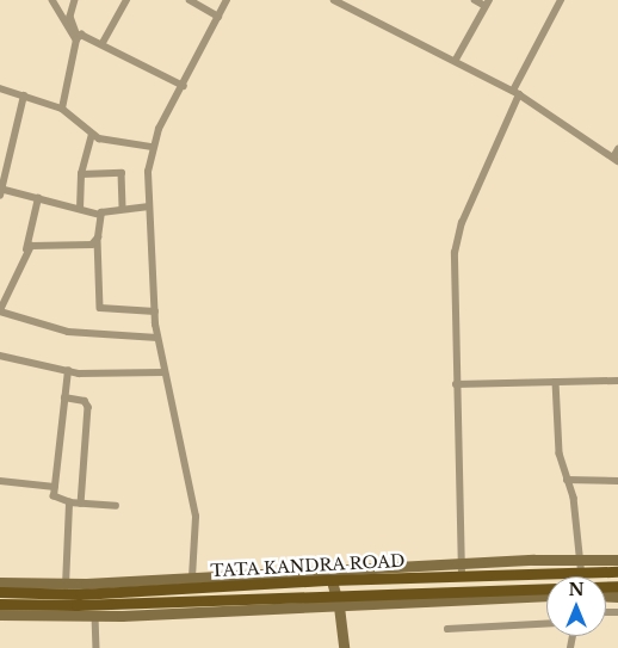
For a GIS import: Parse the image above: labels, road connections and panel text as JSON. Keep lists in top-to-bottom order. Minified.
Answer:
{"streets":{"main road":["TATA KANDRA ROAD"]},"north":"top"}
